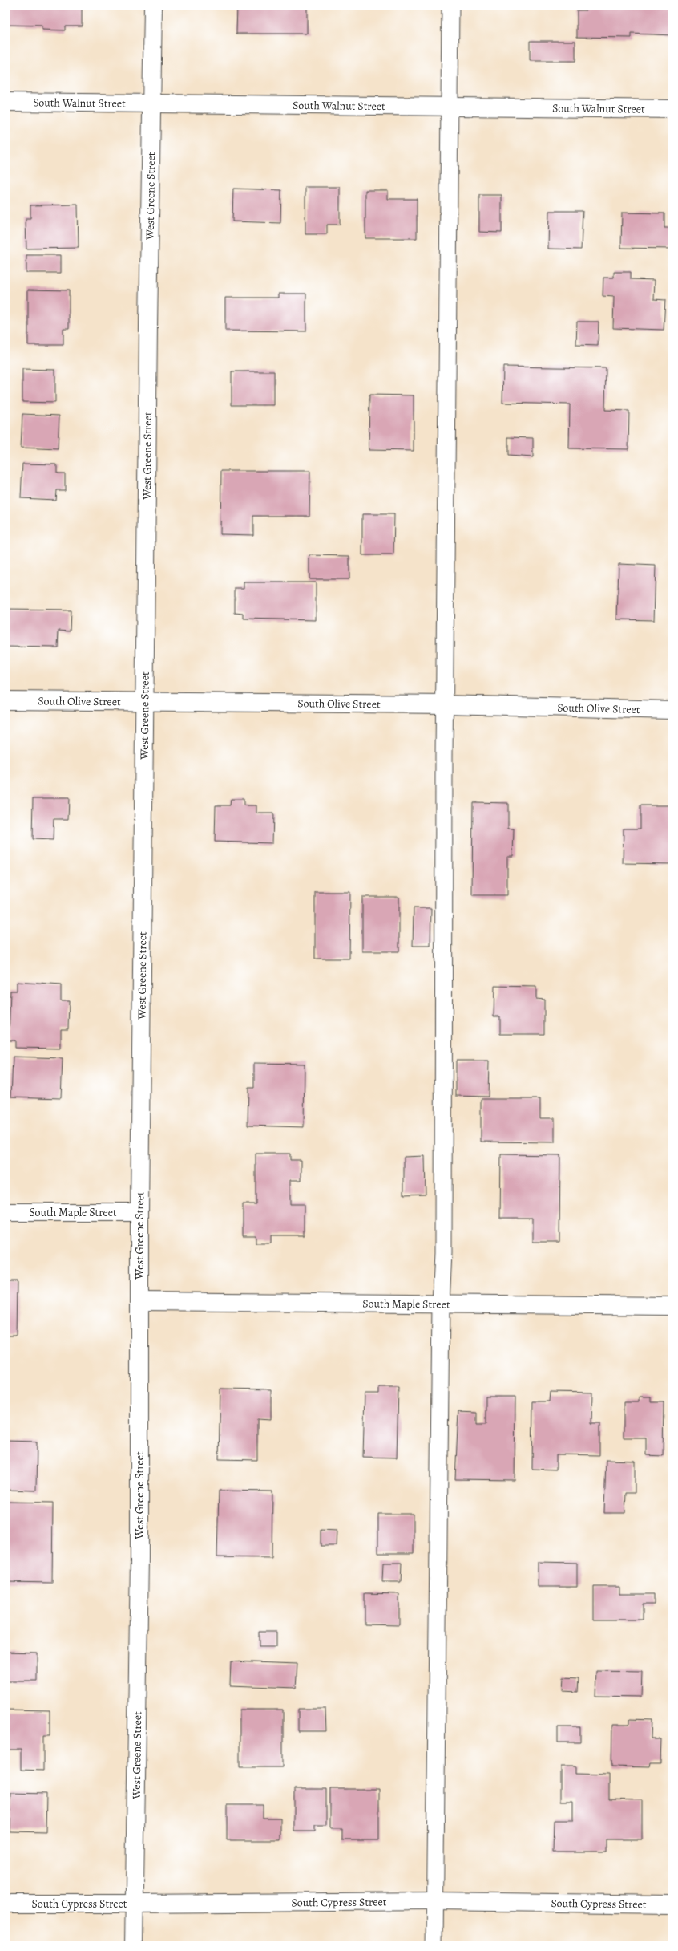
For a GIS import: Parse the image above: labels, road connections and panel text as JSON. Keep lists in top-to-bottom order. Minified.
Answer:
{"streets":{"street":["South Walnut Street","West Greene Street","South Olive Street","South Maple Street","South Cypress Street"]},"crossings":[["South Walnut Street","West Greene Street"],["West Greene Street","South Olive Street"],["West Greene Street","South Maple Street"],["West Greene Street","South Cypress Street"]]}
